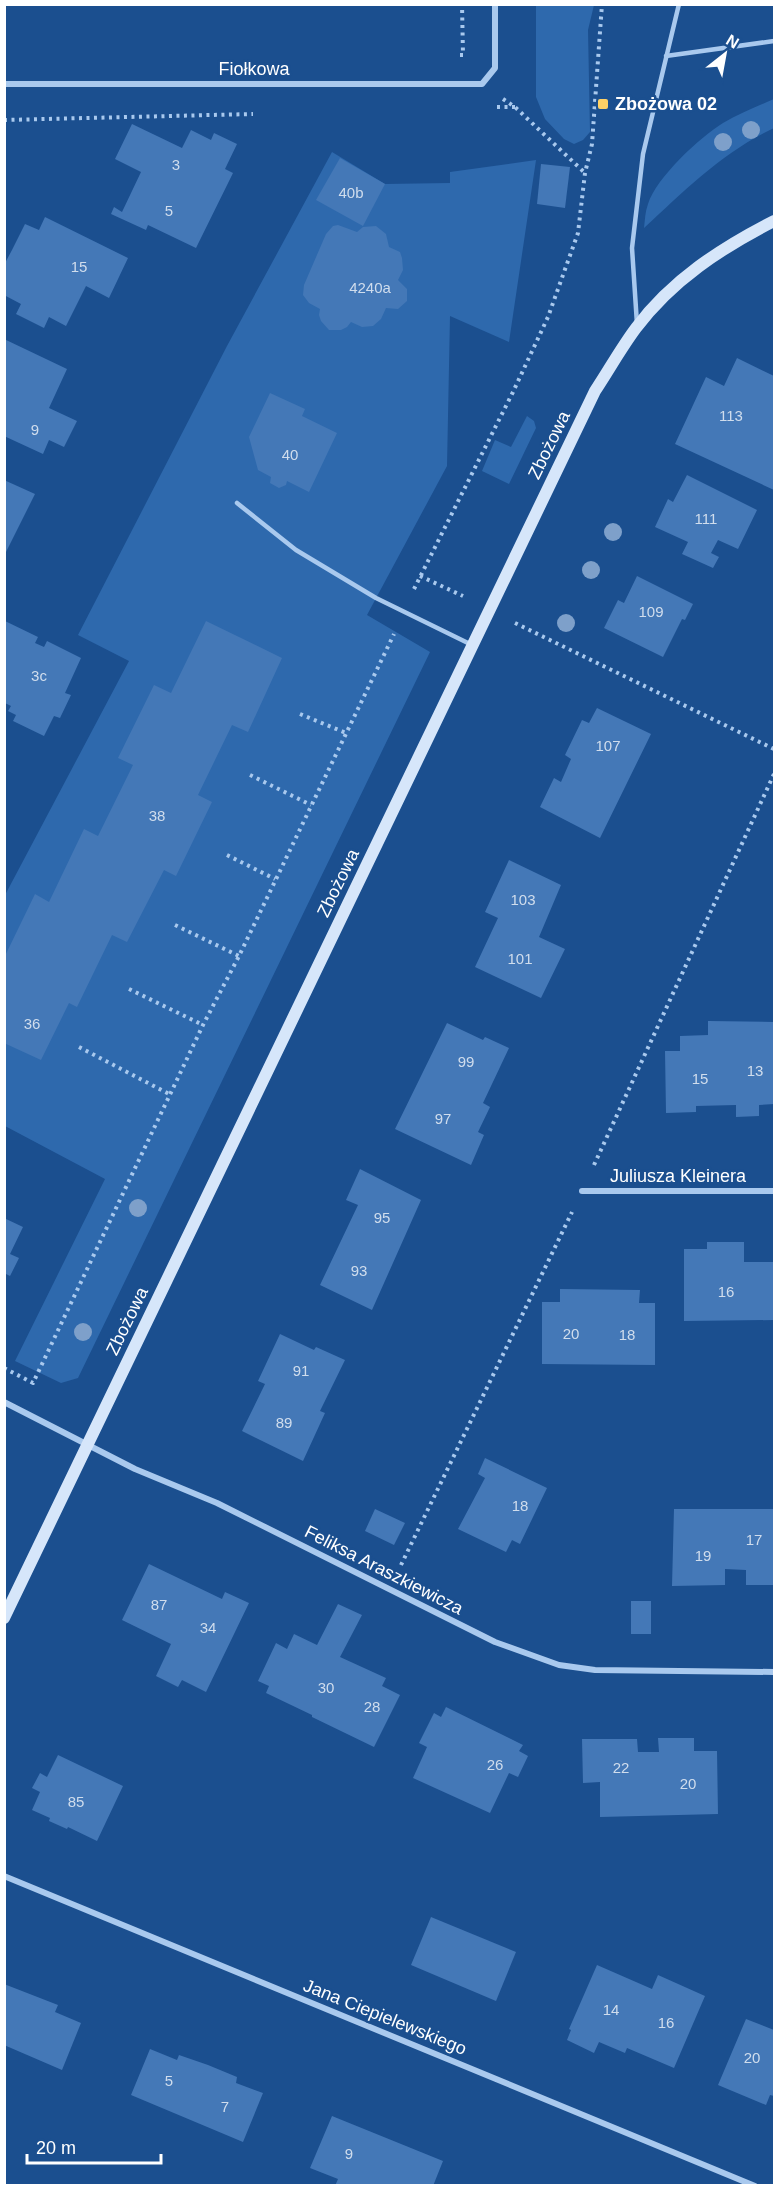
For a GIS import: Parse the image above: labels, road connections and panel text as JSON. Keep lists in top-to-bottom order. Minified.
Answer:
{"streets":{"street":["Fiołkowa","Zbożowa","Juliusza Kleinera","Feliksa Araszkiewicza","Jana Ciepielewskiego"]},"crossings":[["Zbożowa","Feliksa Araszkiewicza"]],"places":{"transit":["Zbożowa 02"]},"house_numbers":["3","40b","5","15","4240a","113","9","40","111","109","3c","107","38","103","101","36","99","13","15","97","95","93","16","20","18","91","89","18","17","19","87","34","30","28","26","22","20","85","14","16","20","5","7","9"],"scale_bar":"20 m","north":"top right"}
